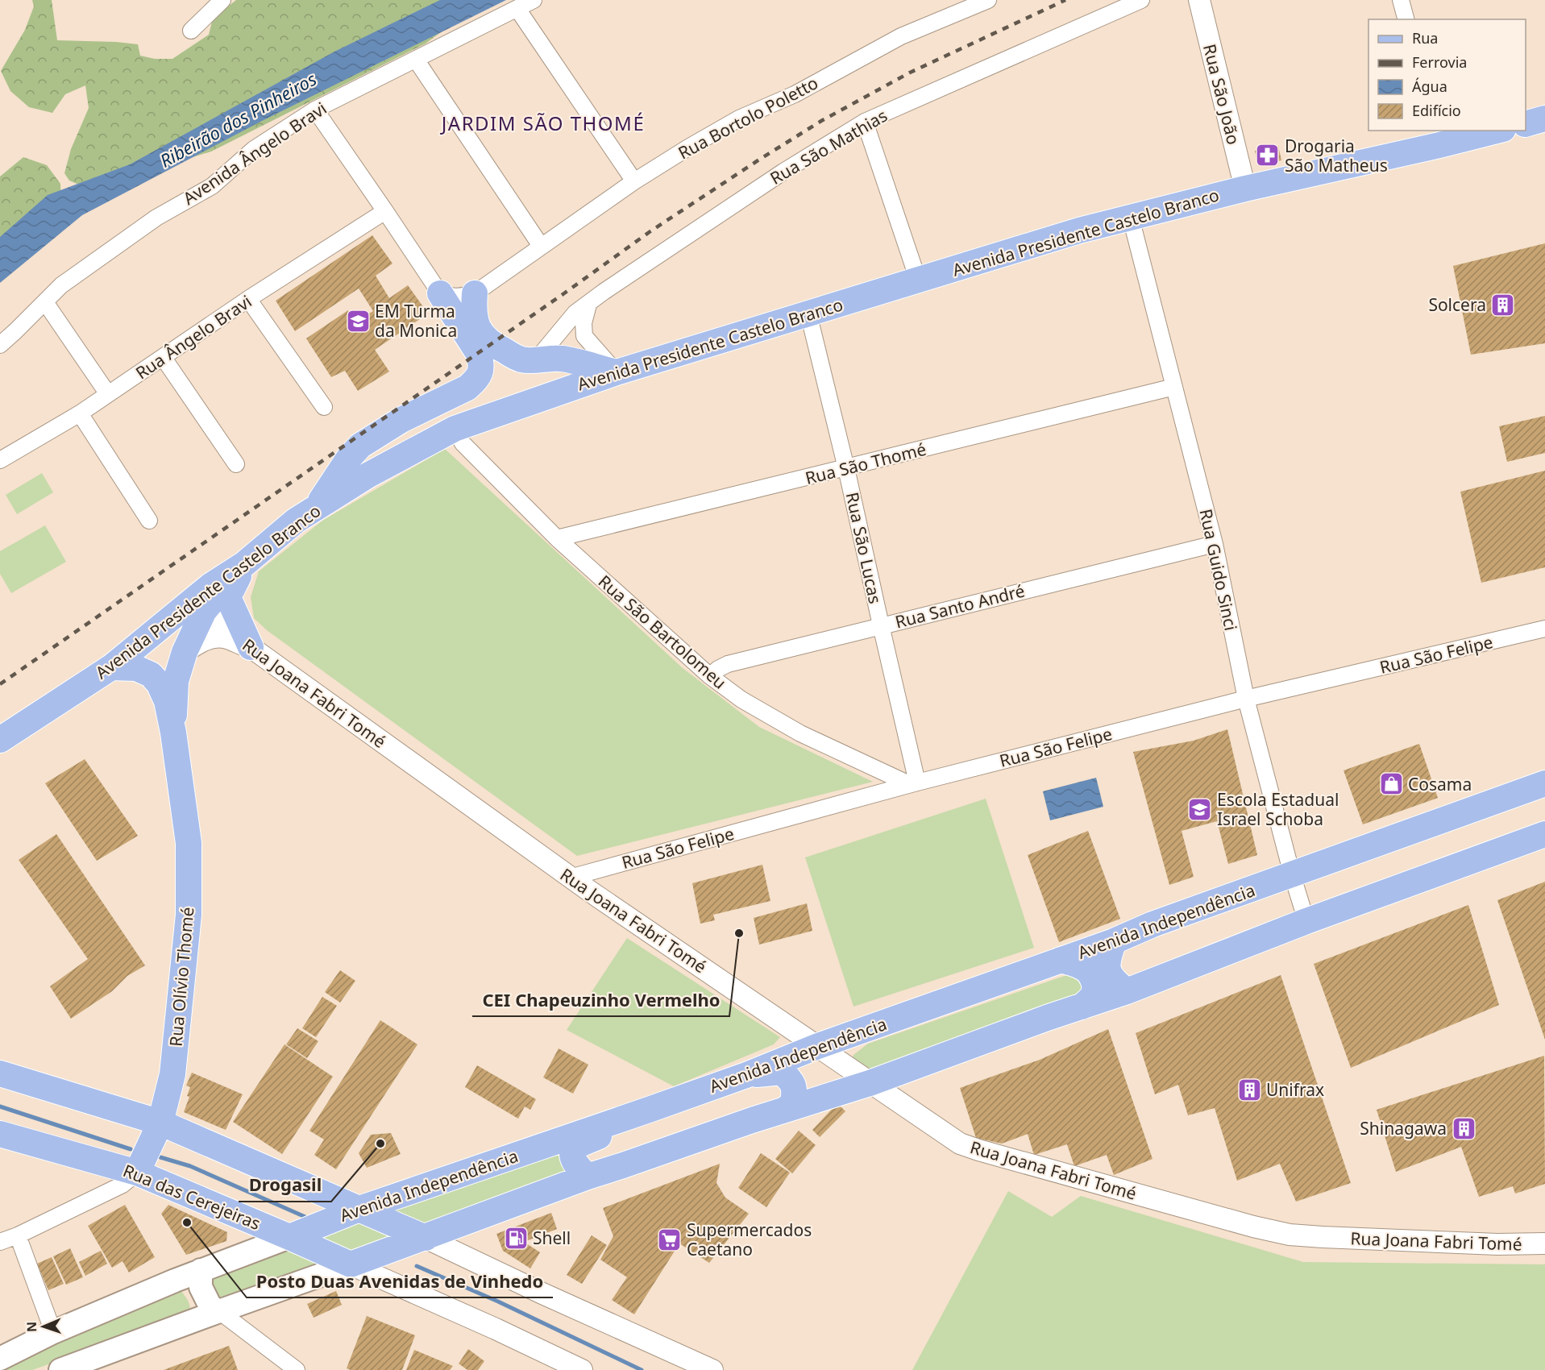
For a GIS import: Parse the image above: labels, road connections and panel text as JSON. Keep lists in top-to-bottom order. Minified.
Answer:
{"streets":{"main road":["Avenida Presidente Castelo Branco","Avenida Independência","Rua Olívio Thomé","Rua das Cerejeiras"],"street":["Rua São João","Rua Bortolo Poletto","Rua São Mathias","Avenida Ângelo Bravi","Rua Ângelo Bravi","Rua São Thomé","Rua São Lucas","Rua Guido Sinci","Rua Santo André","Rua São Bartolomeu","Rua São Felipe","Rua Joana Fabri Tomé"]},"crossings":[["Rua São João","Avenida Presidente Castelo Branco"],["Avenida Presidente Castelo Branco","Rua São Lucas"],["Avenida Presidente Castelo Branco","Rua Guido Sinci"],["Avenida Presidente Castelo Branco","Rua São Bartolomeu"],["Rua São Thomé","Rua São Lucas"],["Rua São Thomé","Rua Guido Sinci"],["Rua São Thomé","Rua São Bartolomeu"],["Rua São Lucas","Rua Santo André"],["Rua São Lucas","Rua São Bartolomeu"],["Rua São Lucas","Rua São Felipe"],["Rua Guido Sinci","Rua Santo André"],["Rua Guido Sinci","Rua São Felipe"],["Rua Guido Sinci","Avenida Independência"],["Rua Santo André","Rua São Bartolomeu"],["Rua São Bartolomeu","Rua São Felipe"],["Rua São Felipe","Rua Joana Fabri Tomé"],["Rua Joana Fabri Tomé","Avenida Independência"],["Avenida Independência","Rua das Cerejeiras"],["Rua Olívio Thomé","Rua das Cerejeiras"]],"districts":["JARDIM SÃO THOMÉ"],"water":["Ribeirão dos Pinheiros"],"places":{"pharmacy":["Drogaria São Matheus"],"building":["Solcera","Unifrax","Shinagawa"],"school or university":["EM Turma da Monica","Escola Estadual Israel Schoba"],"shop":["Cosama"],"other":["CEI Chapeuzinho Vermelho","Drogasil","Posto Duas Avenidas de Vinhedo"],"fuel station":["Shell"],"supermarket":["Supermercados Caetano"]},"legend":["Rua","Ferrovia","Água","Edifício"],"north":"left"}
